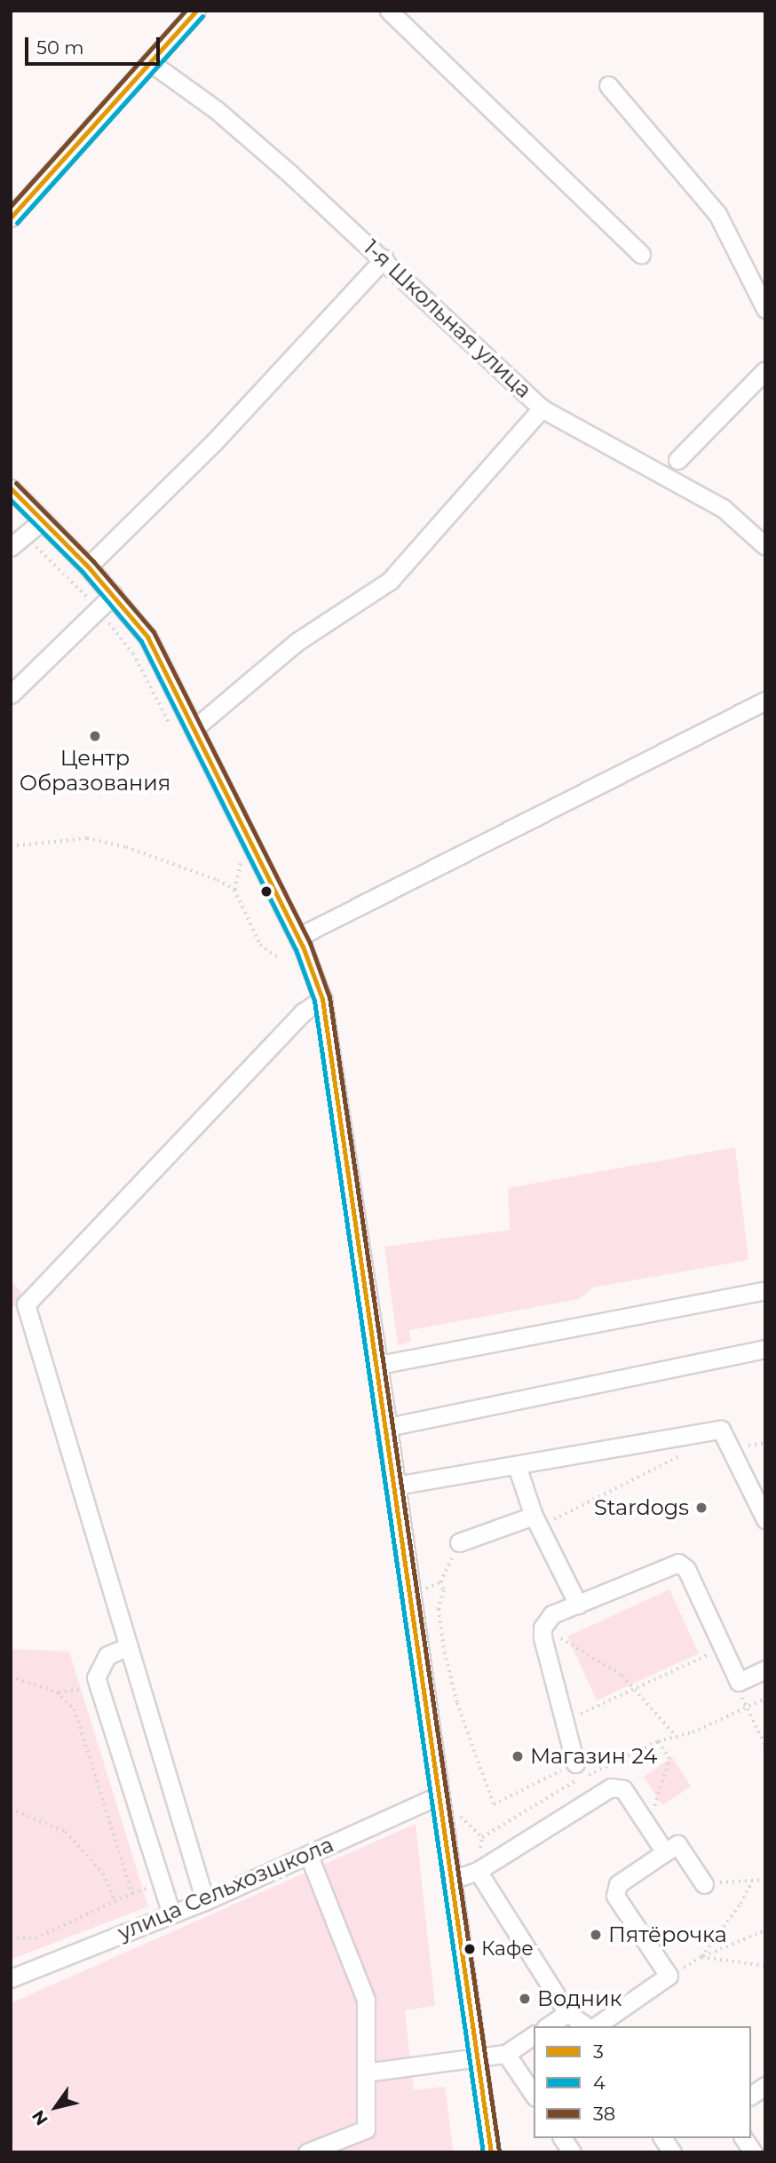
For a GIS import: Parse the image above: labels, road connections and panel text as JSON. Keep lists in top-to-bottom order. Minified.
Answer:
{"streets":{"street":["1-я Школьная улица","улица Сельхозшкола"]},"places":["Центр Образования","Stardogs","Магазин 24","Пятёрочка","Кафе","Водник"],"lines":["transit line 3","transit line 38","transit line 4"],"legend":["3","4","38"],"scale_bar":"50 m","north":"bottom left"}
